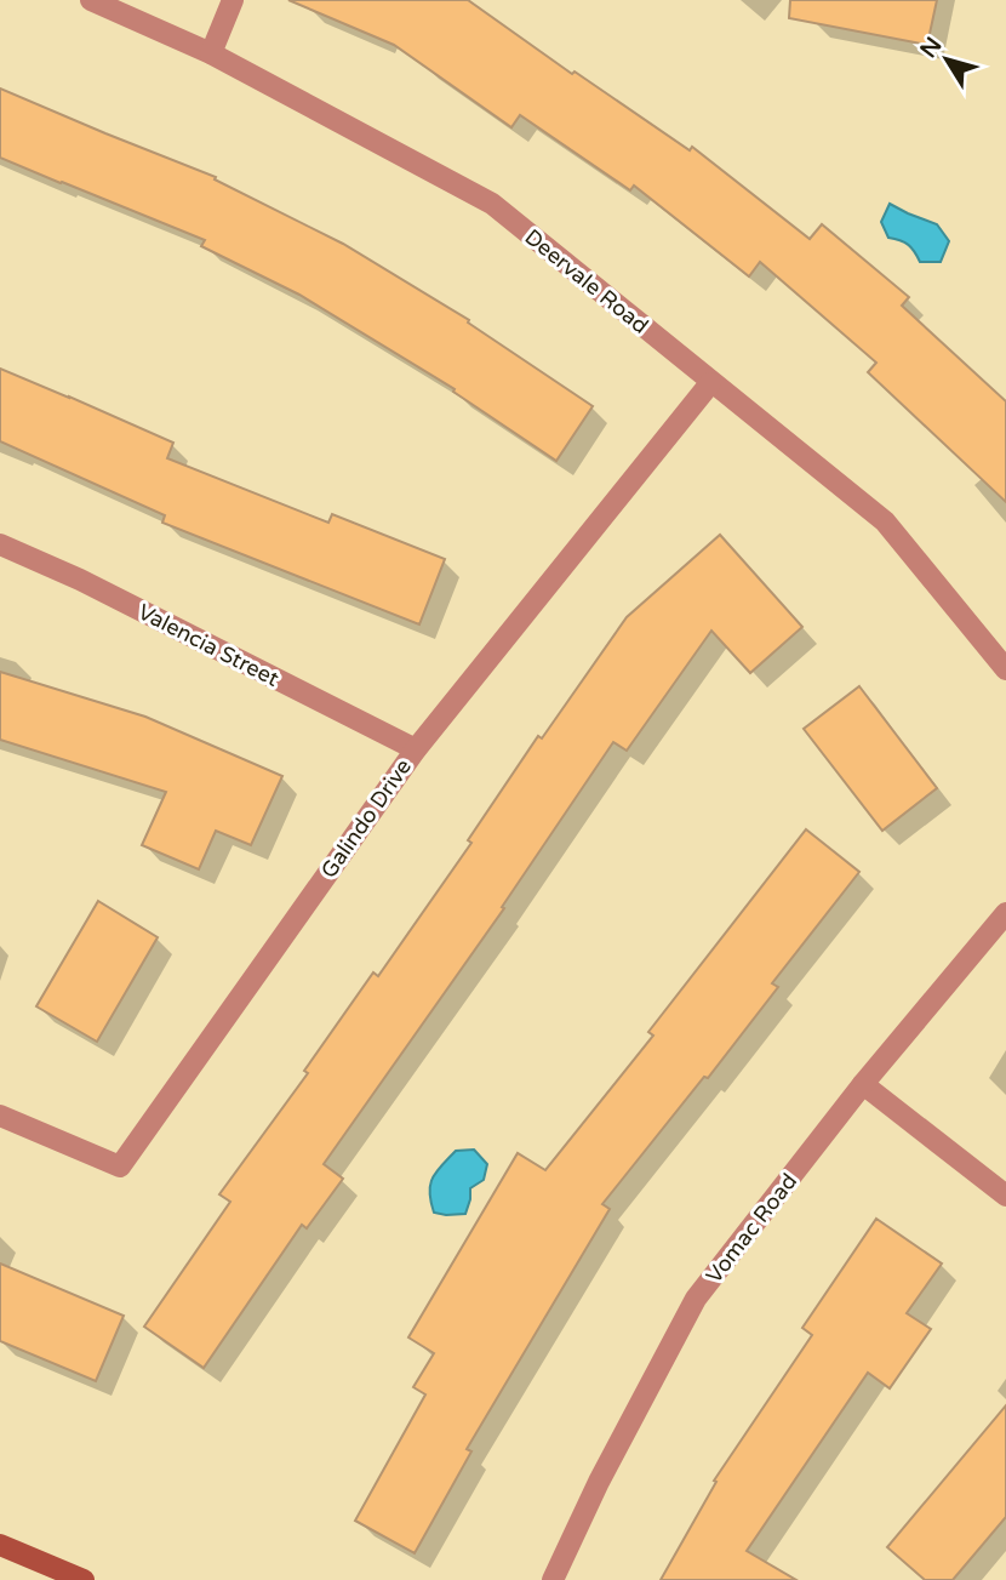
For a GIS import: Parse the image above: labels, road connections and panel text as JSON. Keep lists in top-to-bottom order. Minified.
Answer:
{"streets":{"street":["Deervale Road","Valencia Street","Galindo Drive","Vomac Road"]},"crossings":[["Deervale Road","Galindo Drive"],["Valencia Street","Galindo Drive"]],"north":"top left"}
